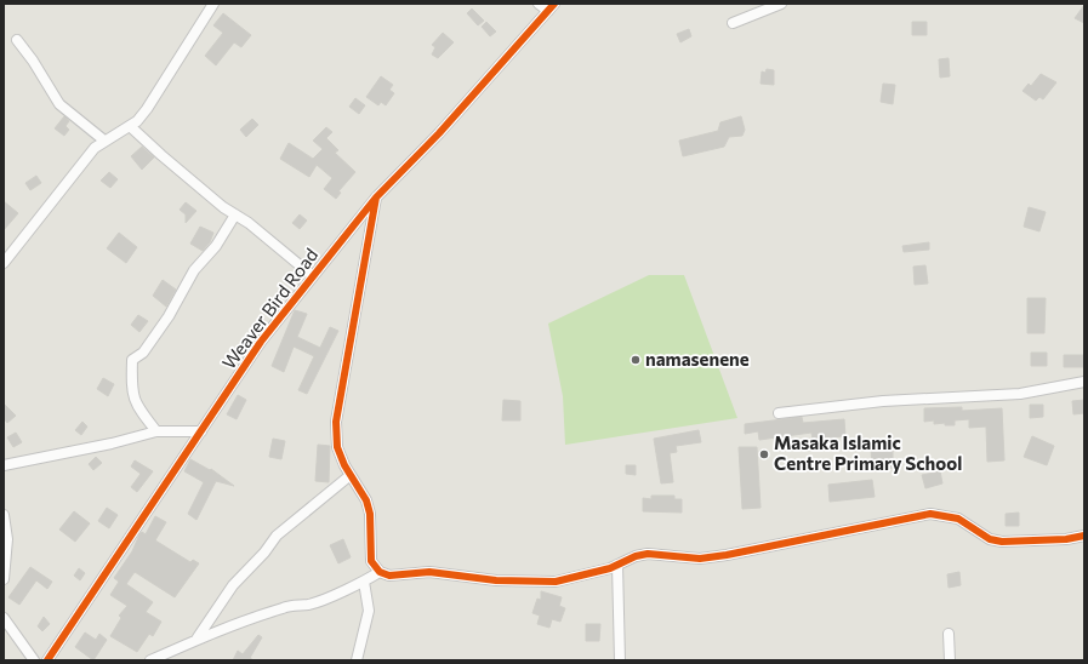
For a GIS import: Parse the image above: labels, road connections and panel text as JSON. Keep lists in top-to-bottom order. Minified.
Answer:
{"streets":{"street":["Weaver Bird Road"]},"places":["namasenene","Masaka Islamic Centre Primary School"]}
